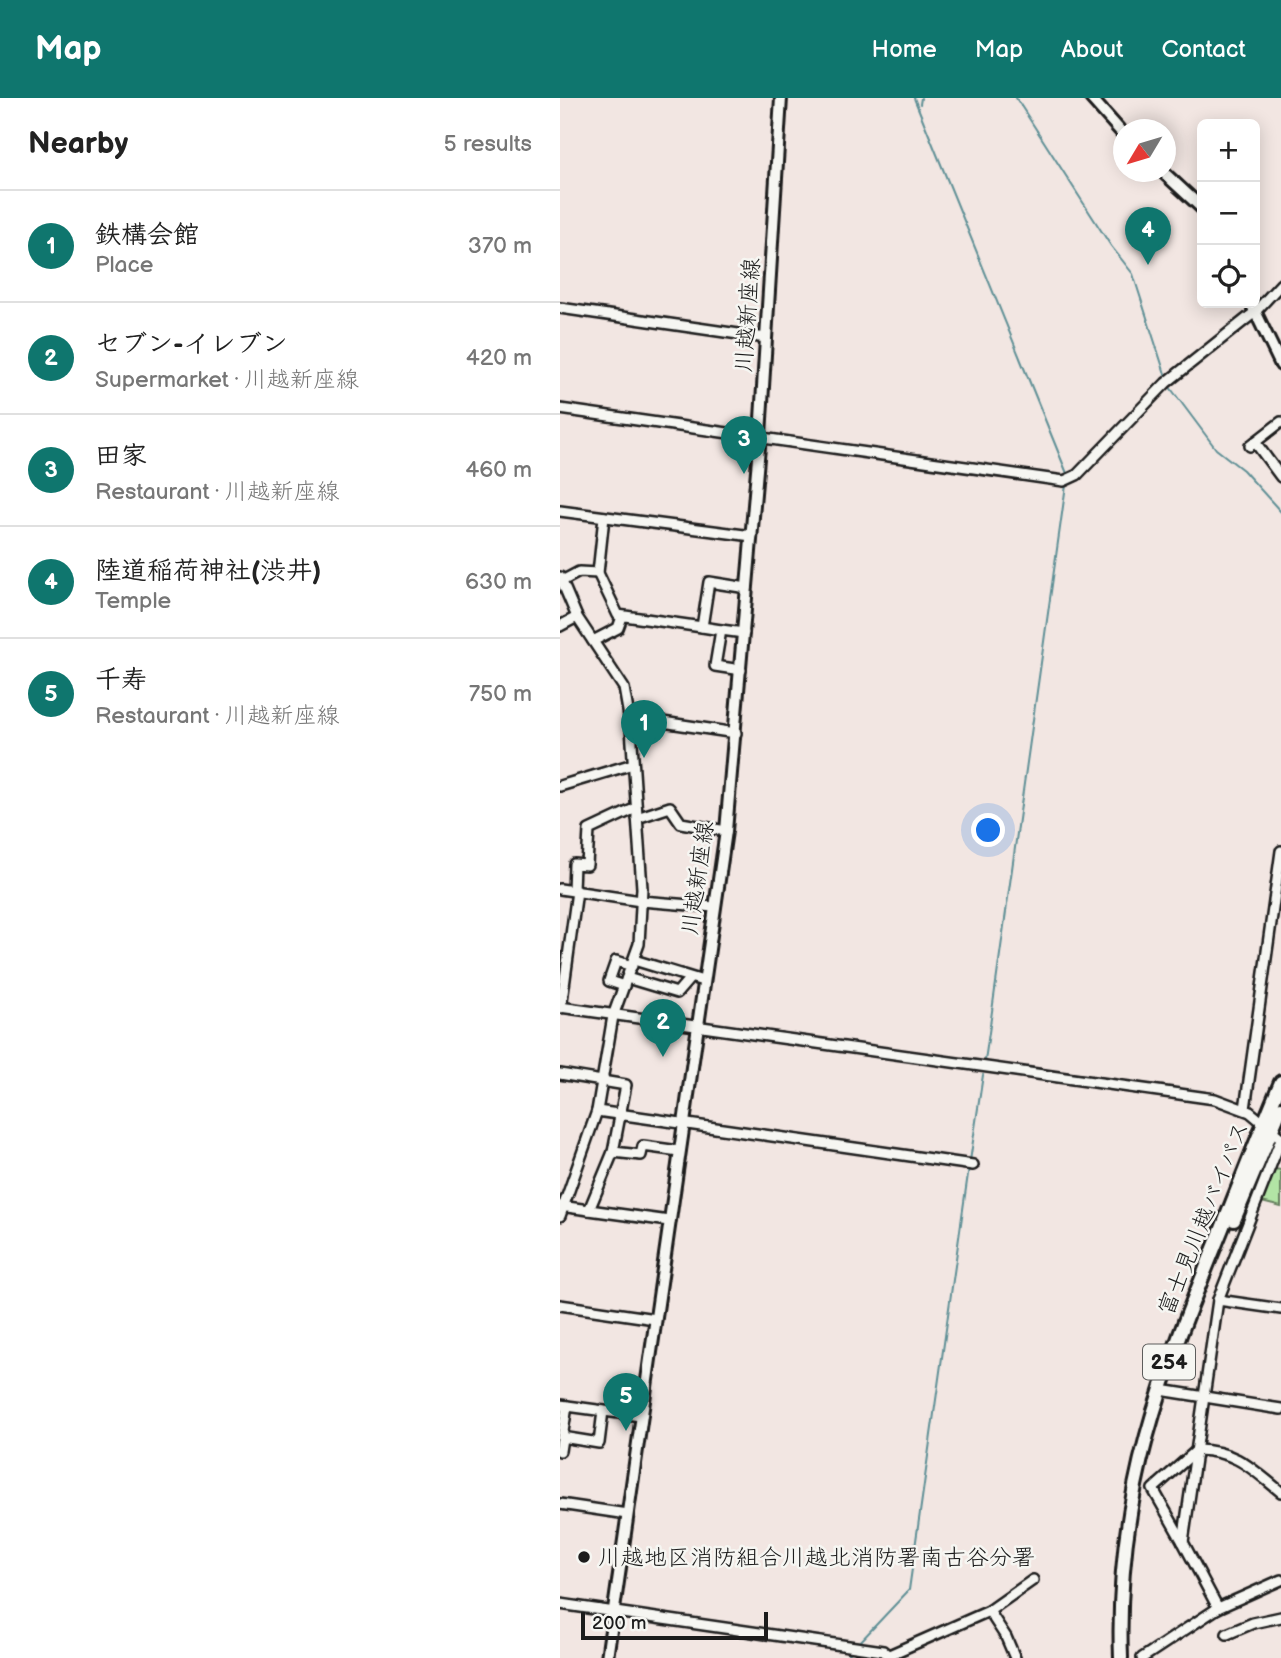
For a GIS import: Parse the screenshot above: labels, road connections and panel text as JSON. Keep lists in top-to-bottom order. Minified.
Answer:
{"streets":{"highway":["富士見川越バイパス","254"],"main road":["川越新座線"]},"places":["川越地区消防組合川越北消防署南古谷分署"],"scale_bar":"200 m","north":"bottom left","page":{"header":"Map","nav":["Home","Map","About","Contact"],"heading":["Nearby","5 results"],"map_buttons":["+","−"],"list":[{"mark":"1","name":"鉄構会館","note":"Place","value":"370 m"},{"mark":"2","name":"セブン-イレブン","note":"Supermarket · 川越新座線","value":"420 m"},{"mark":"3","name":"田家","note":"Restaurant · 川越新座線","value":"460 m"},{"mark":"4","name":"陸道稲荷神社(渋井)","note":"Temple","value":"630 m"},{"mark":"5","name":"千寿","note":"Restaurant · 川越新座線","value":"750 m"}],"pins":["4","3","1","2","5"],"scale":"200 m"}}
